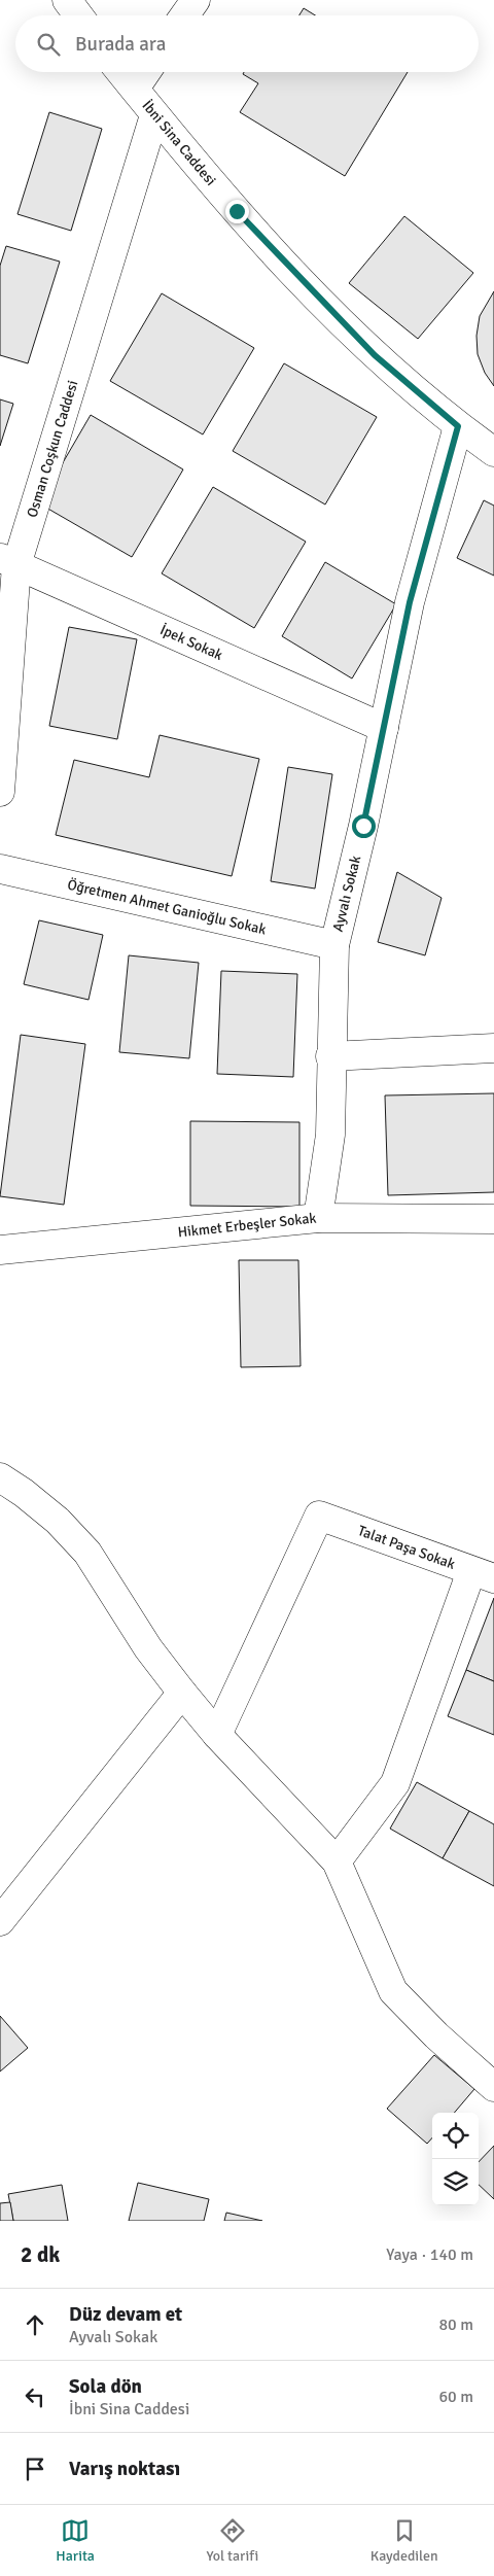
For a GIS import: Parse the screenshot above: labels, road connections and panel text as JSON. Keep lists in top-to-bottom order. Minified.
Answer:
{"streets":{"street":["İbni Sina Caddesi","Osman Coşkun Caddesi","İpek Sokak","Ayvalı Sokak","Öğretmen Ahmet Ganioğlu Sokak","Hikmet Erbeşler Sokak","Talat Paşa Sokak"]},"crossings":[["İbni Sina Caddesi","Osman Coşkun Caddesi"],["İbni Sina Caddesi","Ayvalı Sokak"],["Osman Coşkun Caddesi","İpek Sokak"],["İpek Sokak","Ayvalı Sokak"],["Ayvalı Sokak","Öğretmen Ahmet Ganioğlu Sokak"],["Ayvalı Sokak","Hikmet Erbeşler Sokak"]],"page":{"search":"Burada ara","heading":["2 dk","Yaya · 140 m"],"list":[["Düz devam et","Ayvalı Sokak","80 m"],["Sola dön","İbni Sina Caddesi","60 m"],"Varış noktası"],"nav":["Harita","Yol tarifi","Kaydedilen"]}}
